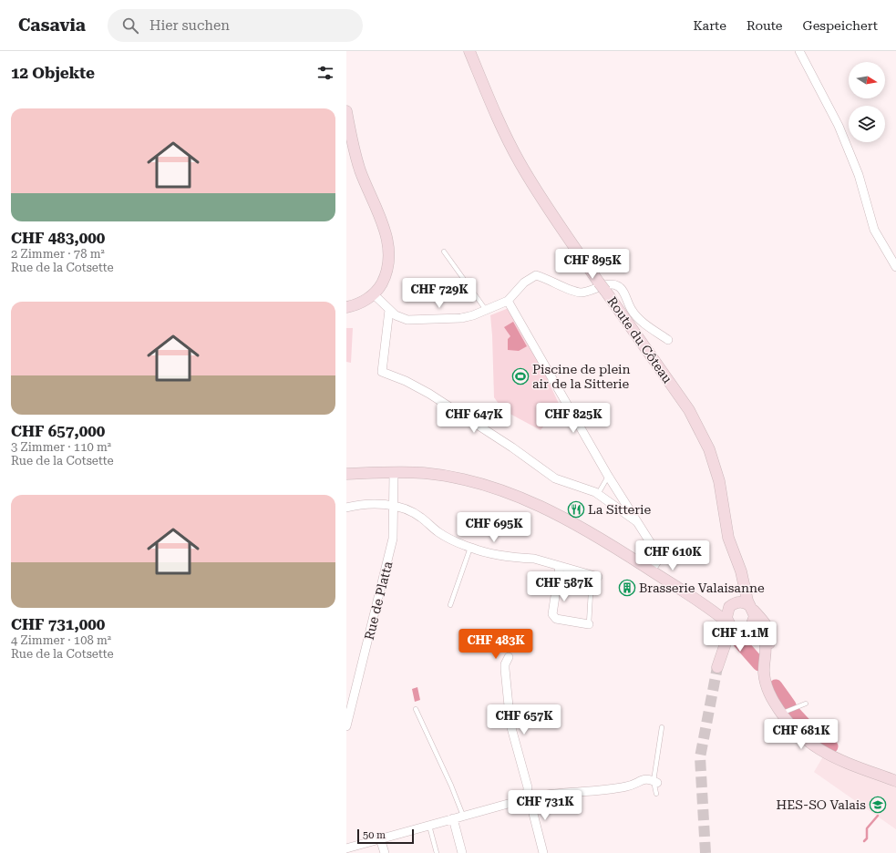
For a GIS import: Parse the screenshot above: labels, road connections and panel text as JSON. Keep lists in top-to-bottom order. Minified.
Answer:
{"streets":{"street":["Route du Côteau","Rue de Platta"]},"places":{"sports":["Piscine de plein air de la Sitterie"],"restaurant":["La Sitterie"],"building":["Brasserie Valaisanne"],"school or university":["HES-SO Valais"]},"scale_bar":"50 m","north":"right","page":{"header":"Casavia","search":"Hier suchen","nav":["Karte","Route","Gespeichert"],"heading":"12 Objekte","list":[{"name":"CHF 483,000","note":"2 Zimmer · 78 m² · Rue de la Cotsette"},{"name":"CHF 657,000","note":"3 Zimmer · 110 m² · Rue de la Cotsette"},{"name":"CHF 731,000","note":"4 Zimmer · 108 m² · Rue de la Cotsette"}],"price":["CHF 895K","CHF 729K","CHF 647K","CHF 825K","CHF 695K","CHF 610K","CHF 587K","CHF 1.1M","CHF 483K","CHF 657K","CHF 681K","CHF 731K"],"scale":"50 m"}}
